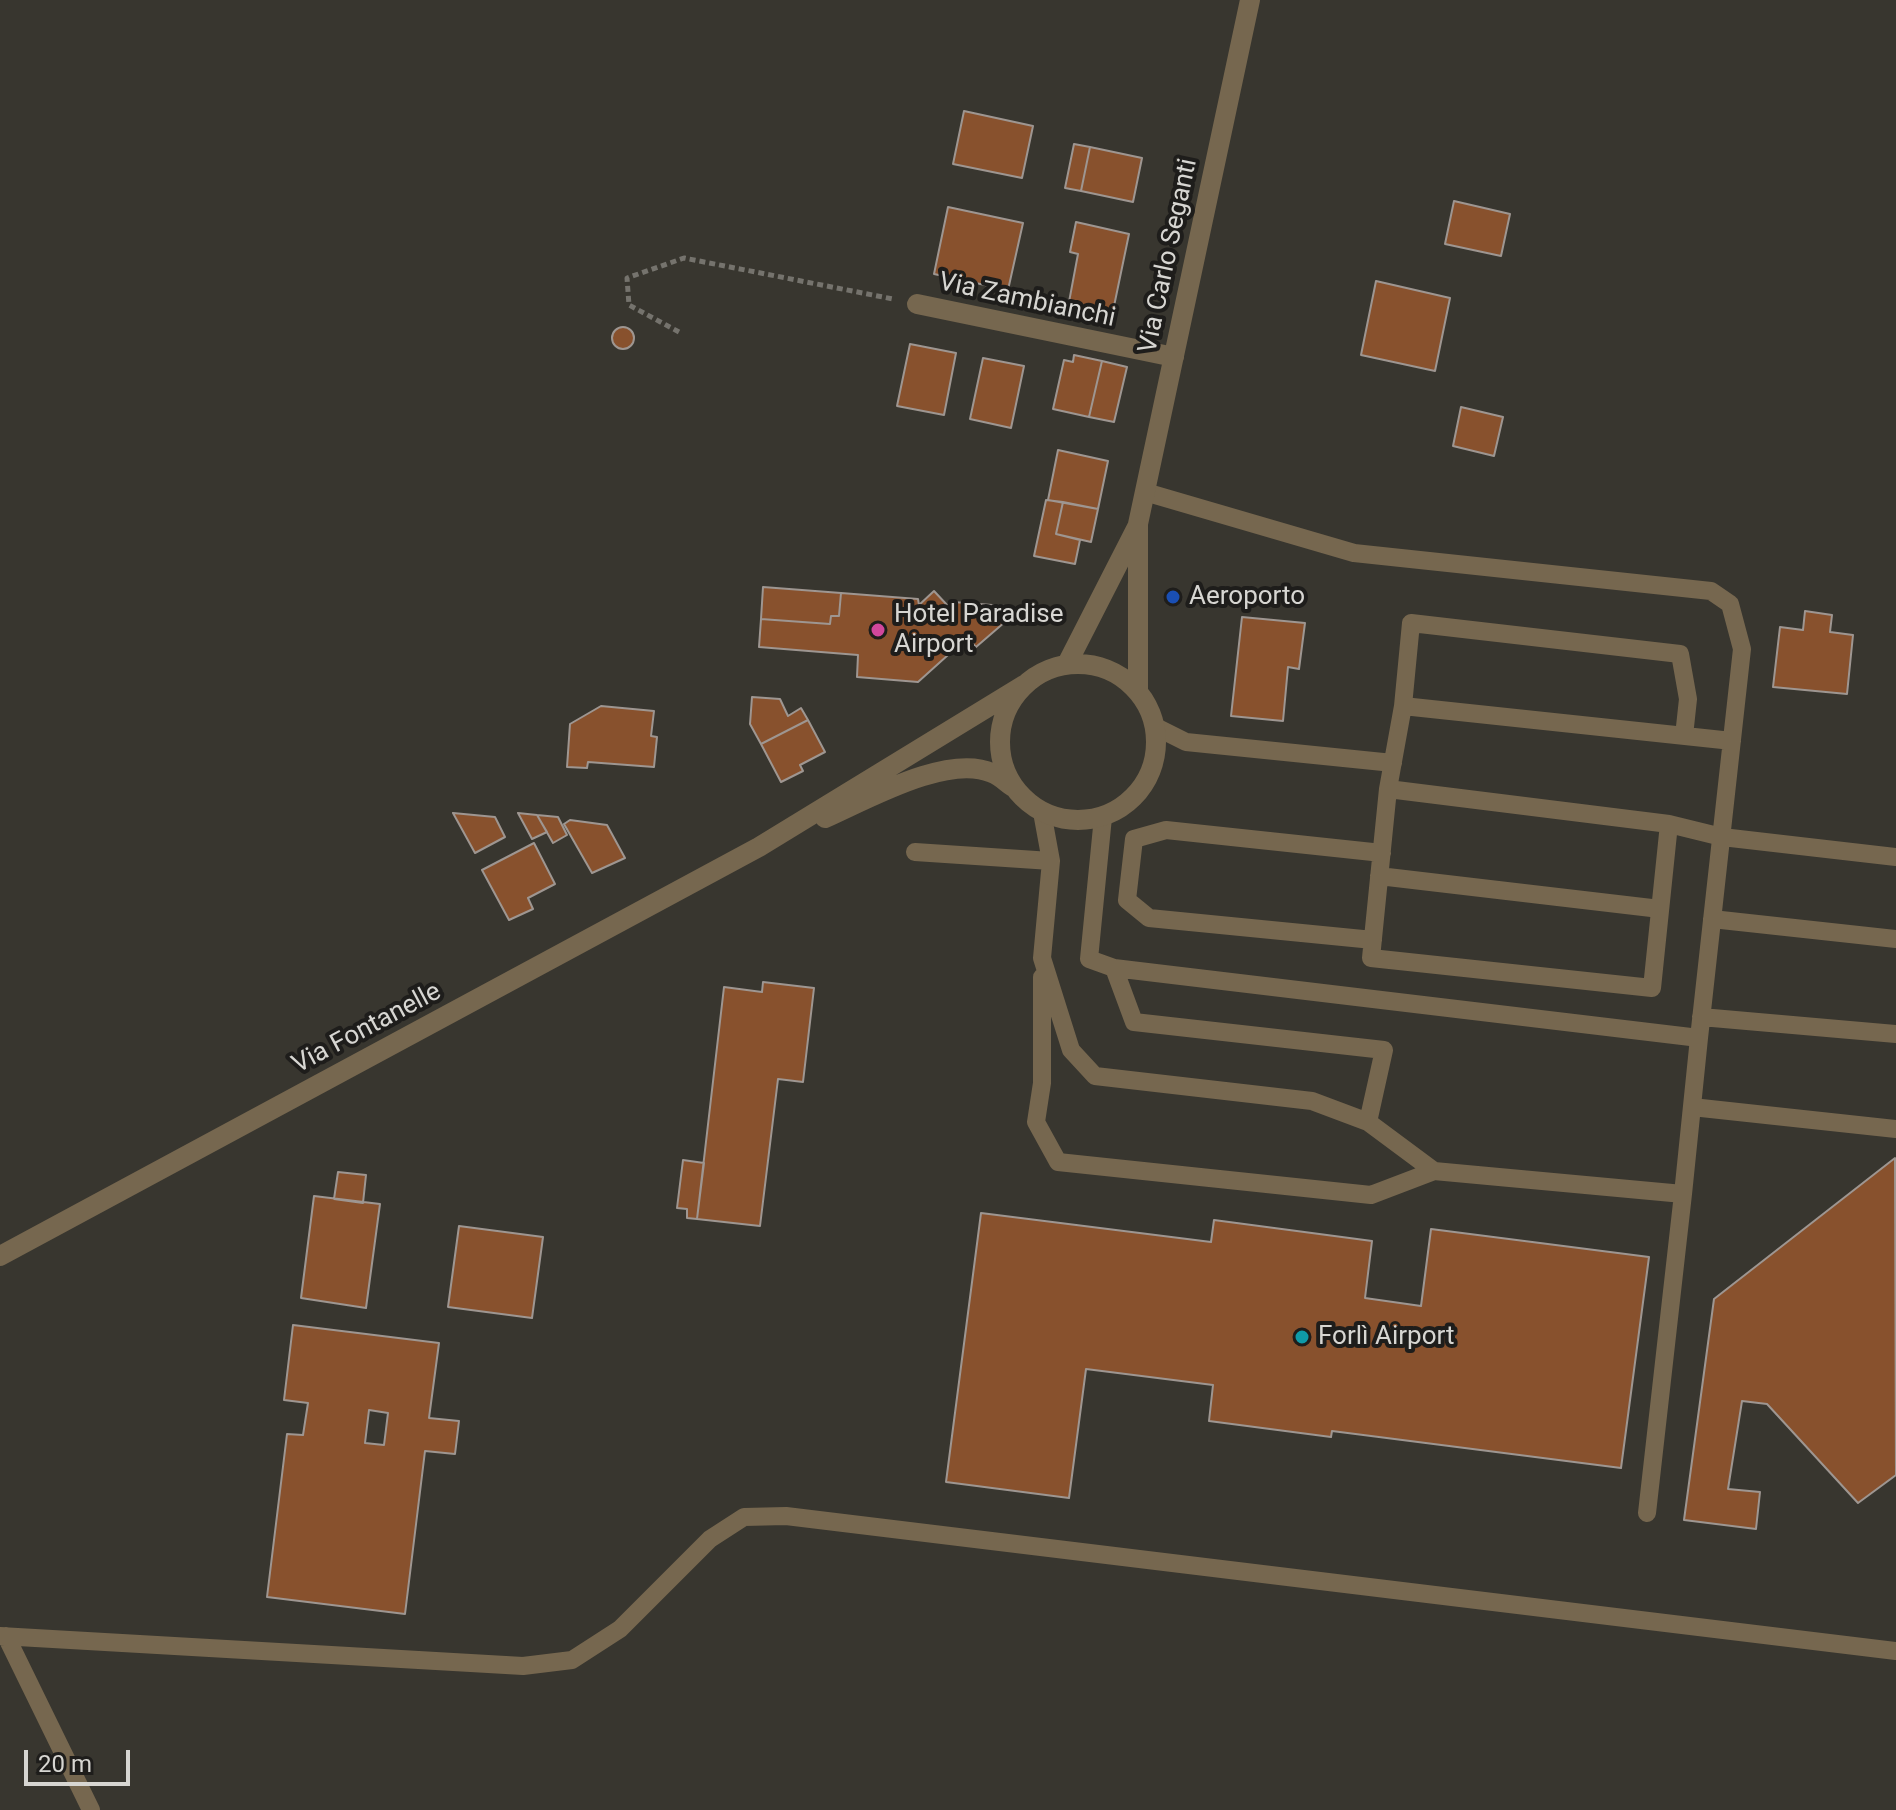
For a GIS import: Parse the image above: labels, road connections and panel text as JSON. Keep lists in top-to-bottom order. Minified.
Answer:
{"streets":{"street":["Via Carlo Seganti","Via Zambianchi","Via Fontanelle"]},"crossings":[["Via Carlo Seganti","Via Zambianchi"],["Via Carlo Seganti","Via Fontanelle"]],"places":["Aeroporto","Hotel Paradise Airport","Forlì Airport"],"scale_bar":"20 m"}
